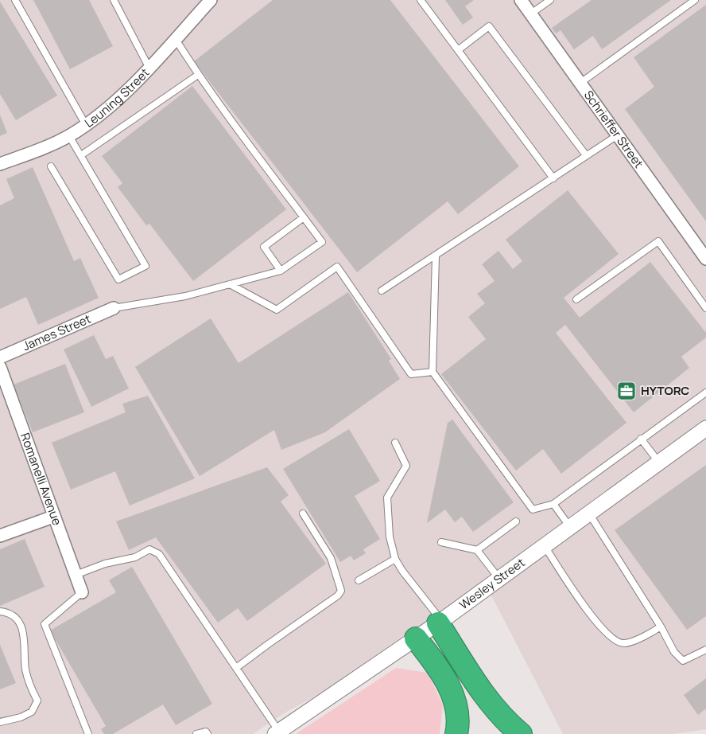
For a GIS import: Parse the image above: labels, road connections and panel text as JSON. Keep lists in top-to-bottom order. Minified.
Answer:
{"streets":{"street":["Leuning Street","Schrieffer Street","James Street","Romanelli Avenue","Wesley Street"]},"places":{"office":["HYTORC"]}}
